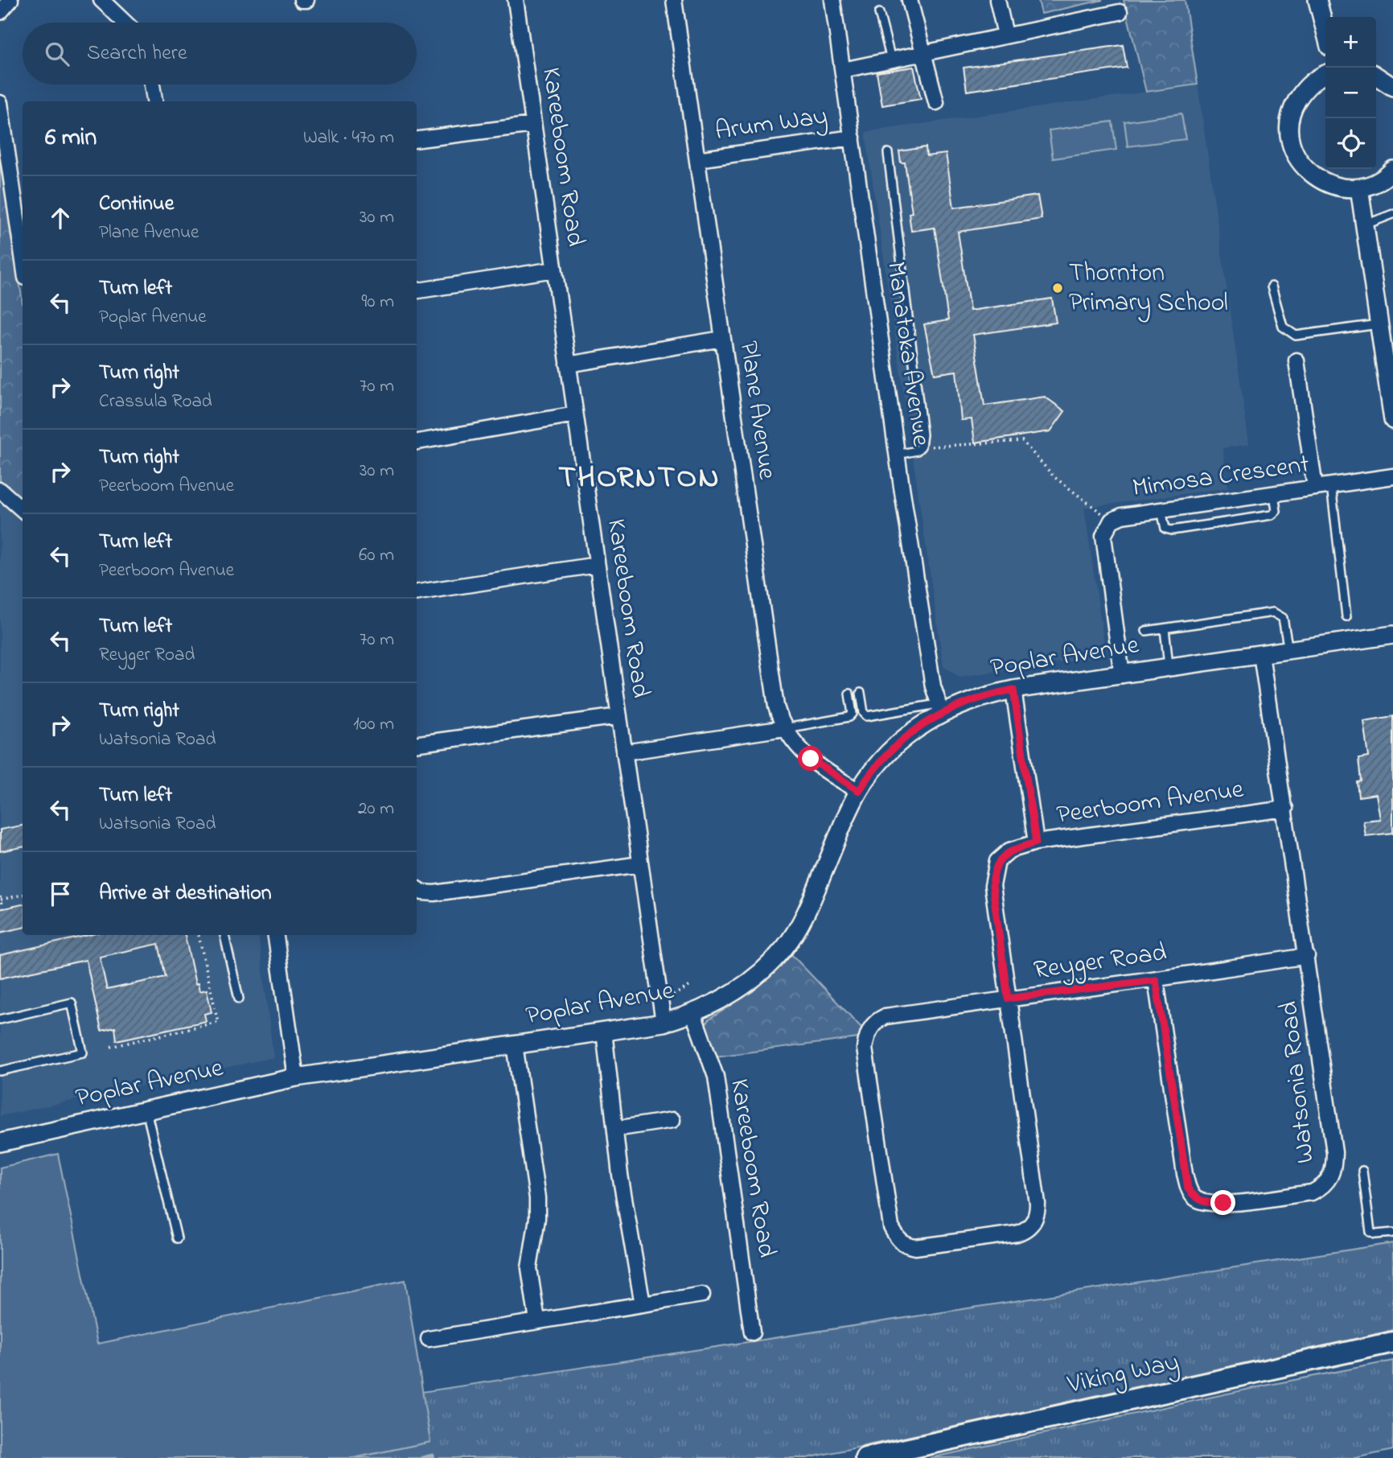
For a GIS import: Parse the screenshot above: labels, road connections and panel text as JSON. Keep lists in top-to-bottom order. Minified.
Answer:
{"streets":{"main road":["Viking Way"],"street":["Arum Way","Kareeboom Road","Manatoka Avenue","Plane Avenue","Mimosa Crescent","Poplar Avenue","Peerboom Avenue","Reyger Road","Watsonia Road"]},"crossings":[["Arum Way","Manatoka Avenue"],["Arum Way","Plane Avenue"],["Kareeboom Road","Poplar Avenue"],["Manatoka Avenue","Poplar Avenue"],["Plane Avenue","Poplar Avenue"],["Mimosa Crescent","Poplar Avenue"],["Poplar Avenue","Watsonia Road"],["Peerboom Avenue","Reyger Road"],["Peerboom Avenue","Watsonia Road"],["Reyger Road","Watsonia Road"]],"districts":["THORNTON"],"places":["Thornton Primary School"],"page":{"map_buttons":["+","−"],"search":"Search here","heading":["6 min","Walk · 470 m"],"list":[["Continue","Plane Avenue","30 m"],["Turn left","Poplar Avenue","90 m"],["Turn right","Crassula Road","70 m"],["Turn right","Peerboom Avenue","30 m"],["Turn left","Peerboom Avenue","60 m"],["Turn left","Reyger Road","70 m"],["Turn right","Watsonia Road","100 m"],["Turn left","Watsonia Road","20 m"],"Arrive at destination"]}}
